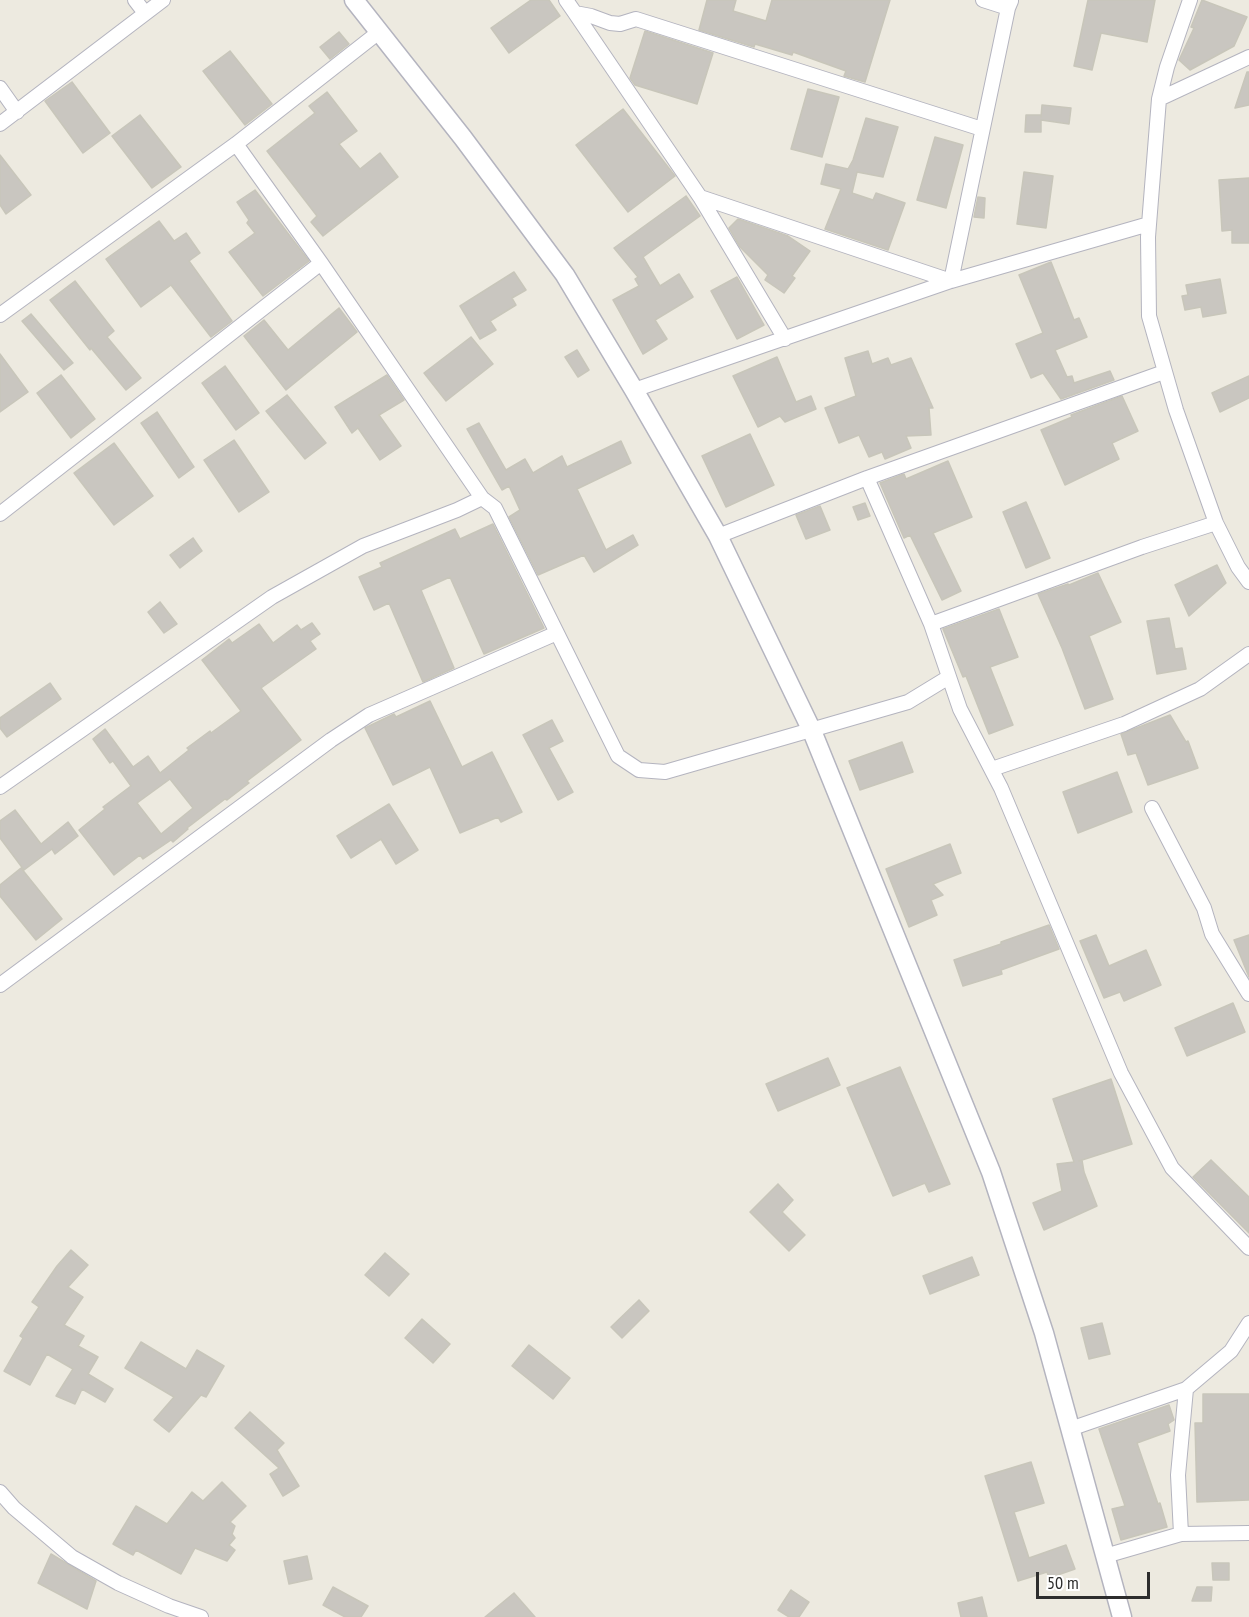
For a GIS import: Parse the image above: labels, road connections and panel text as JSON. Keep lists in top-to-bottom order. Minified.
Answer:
{"scale_bar":"50 m"}
